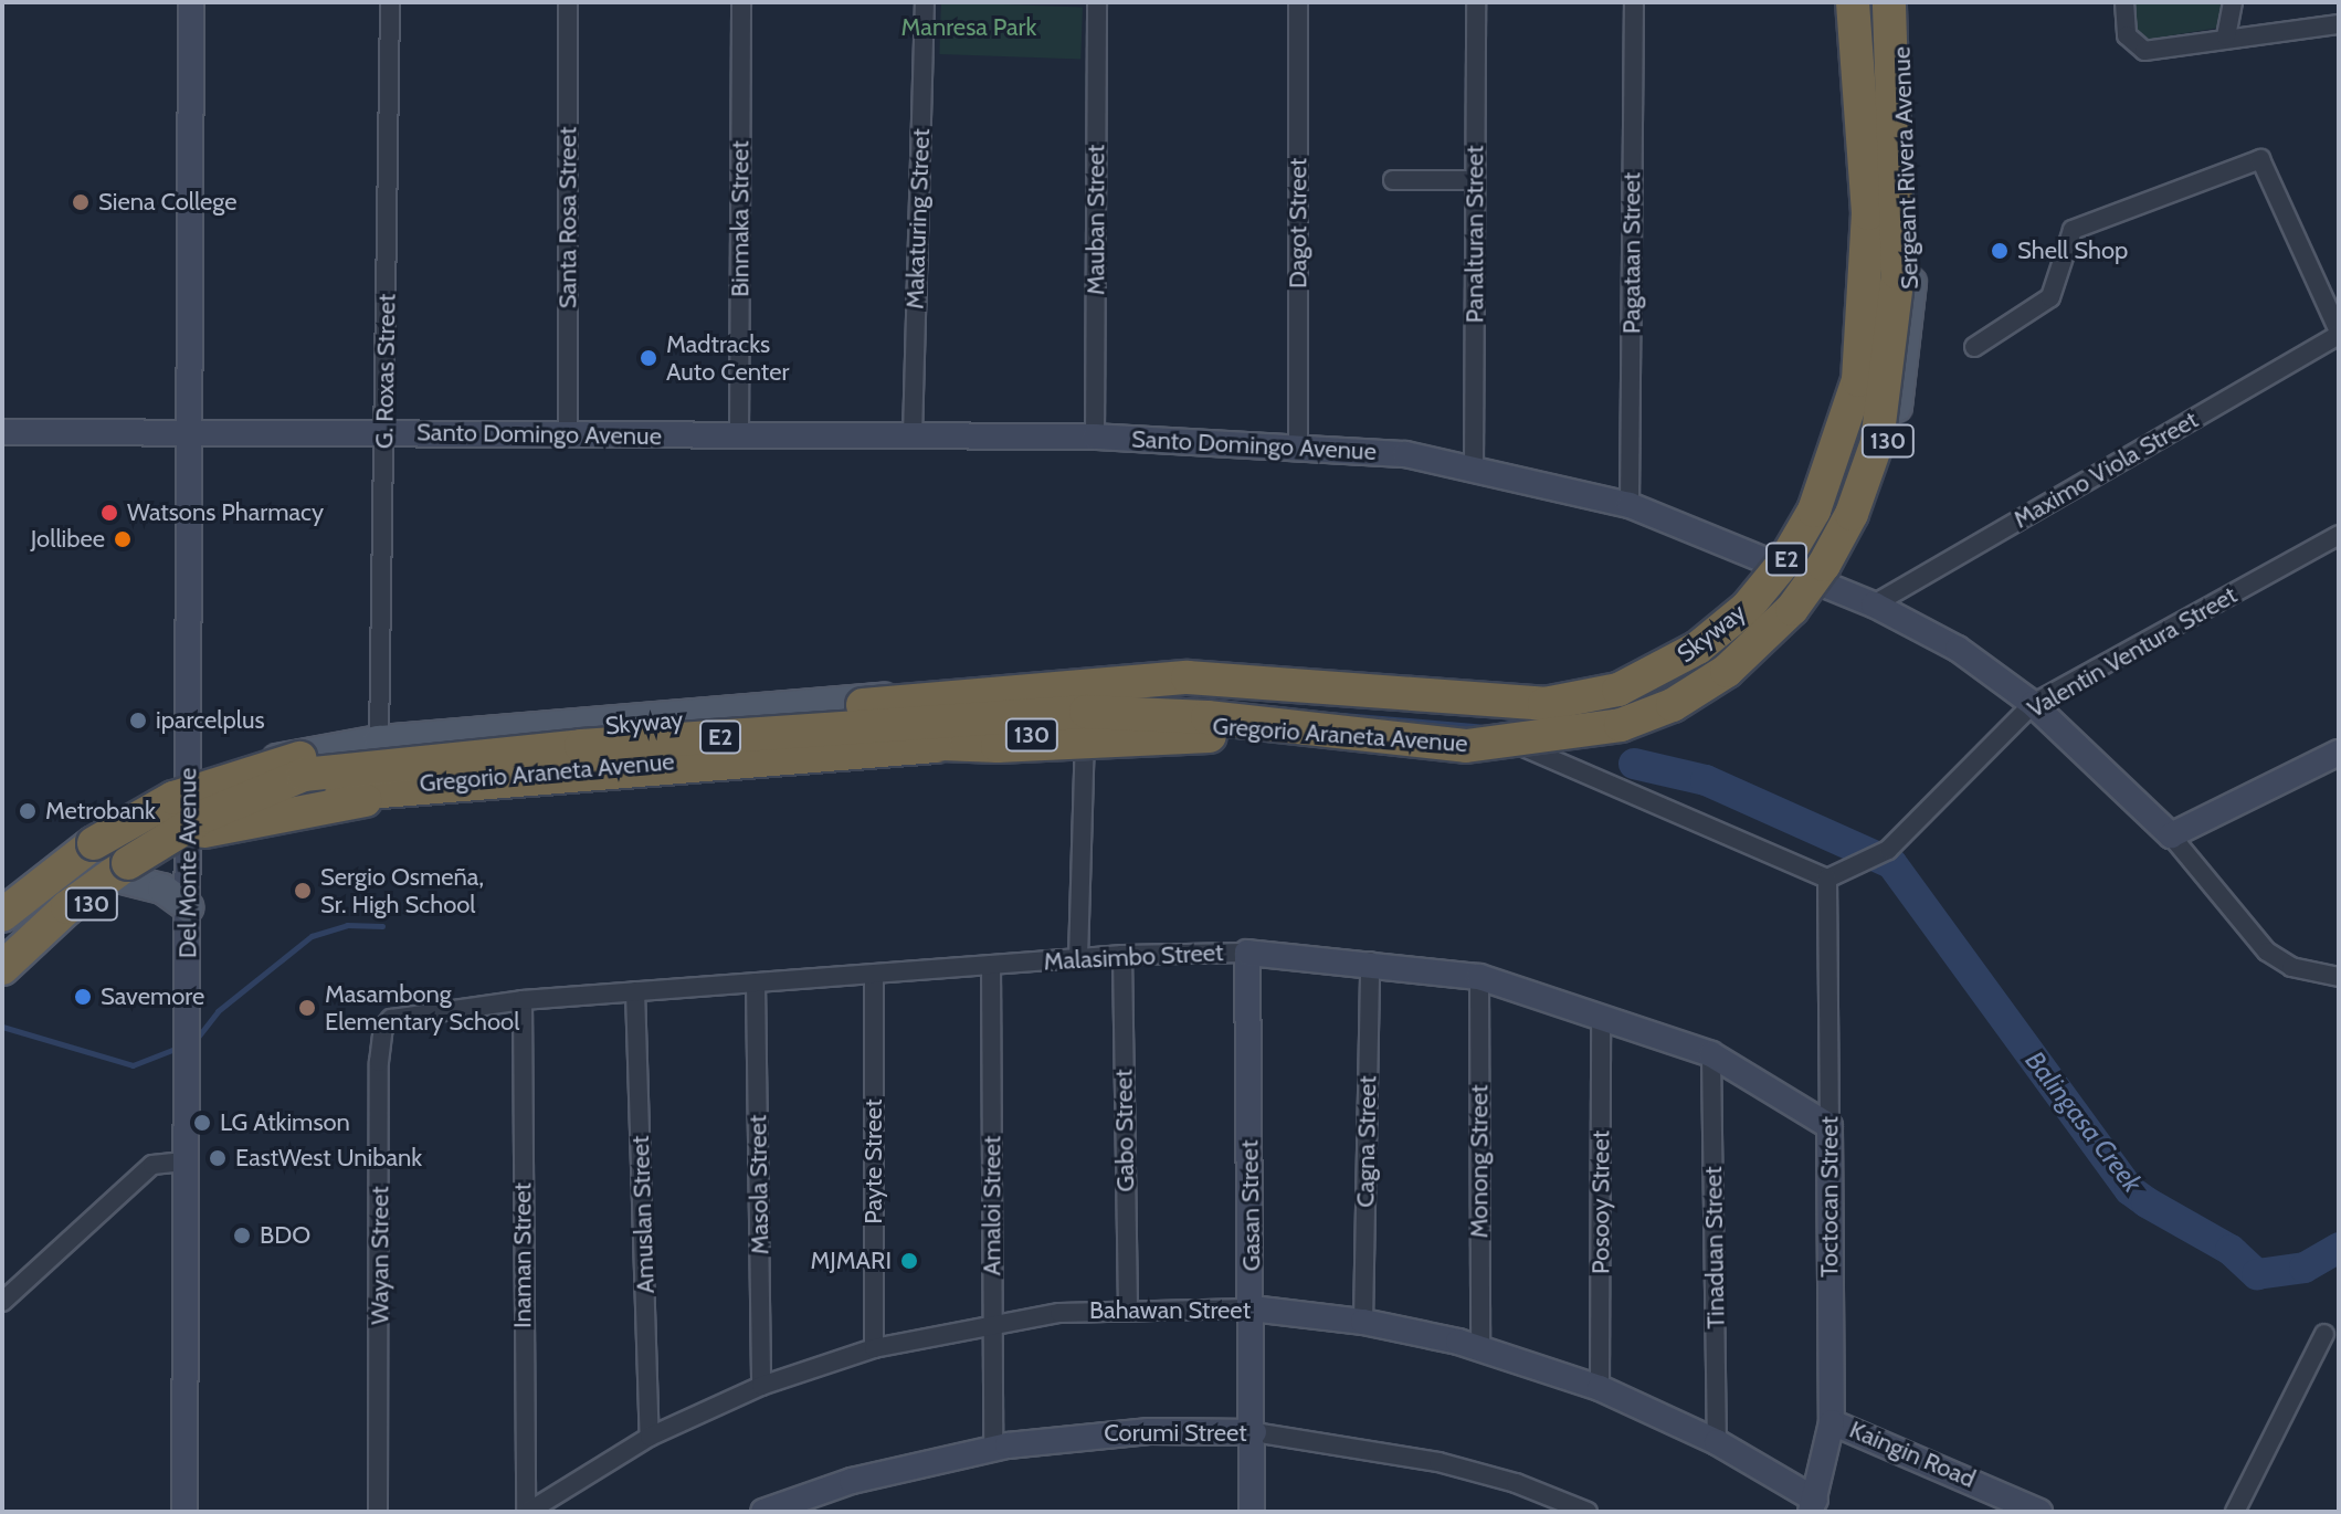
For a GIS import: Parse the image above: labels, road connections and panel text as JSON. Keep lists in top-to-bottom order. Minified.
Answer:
{"streets":{"highway":["E2","Skyway"],"main road":["Sergeant Rivera Avenue","130","Gregorio Araneta Avenue"],"street":["Santa Rosa Street","Binmaka Street","Makaturing Street","Mauban Street","Dagot Street","Panalturan Street","Pagataan Street","G. Roxas Street","Santo Domingo Avenue","Maximo Viola Street","Valentin Ventura Street","Del Monte Avenue","Malasimbo Street","Gabo Street","Cagna Street","Payte Street","Monong Street","Masola Street","Toctocan Street","Posooy Street","Amaloi Street","Gasan Street","Amuslan Street","Tinaduan Street","Wayan Street","Inaman Street","Bahawan Street","Corumi Street","Kaingin Road"]},"crossings":[["Sergeant Rivera Avenue","Santo Domingo Avenue"],["Sergeant Rivera Avenue","Skyway"],["Sergeant Rivera Avenue","Gregorio Araneta Avenue"],["Santa Rosa Street","Santo Domingo Avenue"],["Binmaka Street","Santo Domingo Avenue"],["Makaturing Street","Santo Domingo Avenue"],["Mauban Street","Santo Domingo Avenue"],["Dagot Street","Santo Domingo Avenue"],["Panalturan Street","Santo Domingo Avenue"],["Pagataan Street","Santo Domingo Avenue"],["G. Roxas Street","Santo Domingo Avenue"],["G. Roxas Street","Gregorio Araneta Avenue"],["Santo Domingo Avenue","Maximo Viola Street"],["Santo Domingo Avenue","Valentin Ventura Street"],["Santo Domingo Avenue","Gregorio Araneta Avenue"],["Santo Domingo Avenue","Del Monte Avenue"],["130","Skyway"],["Skyway","Gregorio Araneta Avenue"],["Skyway","Del Monte Avenue"],["Valentin Ventura Street","Toctocan Street"],["Gregorio Araneta Avenue","Del Monte Avenue"],["Malasimbo Street","Gabo Street"],["Malasimbo Street","Cagna Street"],["Malasimbo Street","Payte Street"],["Malasimbo Street","Monong Street"],["Malasimbo Street","Masola Street"],["Malasimbo Street","Toctocan Street"],["Malasimbo Street","Posooy Street"],["Malasimbo Street","Amaloi Street"],["Malasimbo Street","Gasan Street"],["Malasimbo Street","Amuslan Street"],["Malasimbo Street","Tinaduan Street"],["Malasimbo Street","Wayan Street"],["Malasimbo Street","Inaman Street"],["Gabo Street","Bahawan Street"],["Cagna Street","Bahawan Street"],["Payte Street","Bahawan Street"],["Monong Street","Bahawan Street"],["Masola Street","Bahawan Street"],["Toctocan Street","Bahawan Street"],["Toctocan Street","Kaingin Road"],["Posooy Street","Bahawan Street"],["Amaloi Street","Bahawan Street"],["Amaloi Street","Corumi Street"],["Gasan Street","Bahawan Street"],["Gasan Street","Corumi Street"],["Amuslan Street","Bahawan Street"],["Tinaduan Street","Bahawan Street"],["Inaman Street","Bahawan Street"]],"water":["Balingasa Creek"],"parks":["Manresa Park"],"places":["Siena College","Shell Shop","Madtracks Auto Center","Watsons Pharmacy","Jollibee","iparcelplus","Metrobank","Sergio Osmeña, Sr. High School","Savemore","Masambong Elementary School","LG Atkimson","EastWest Unibank","BDO","MJMARI"]}
